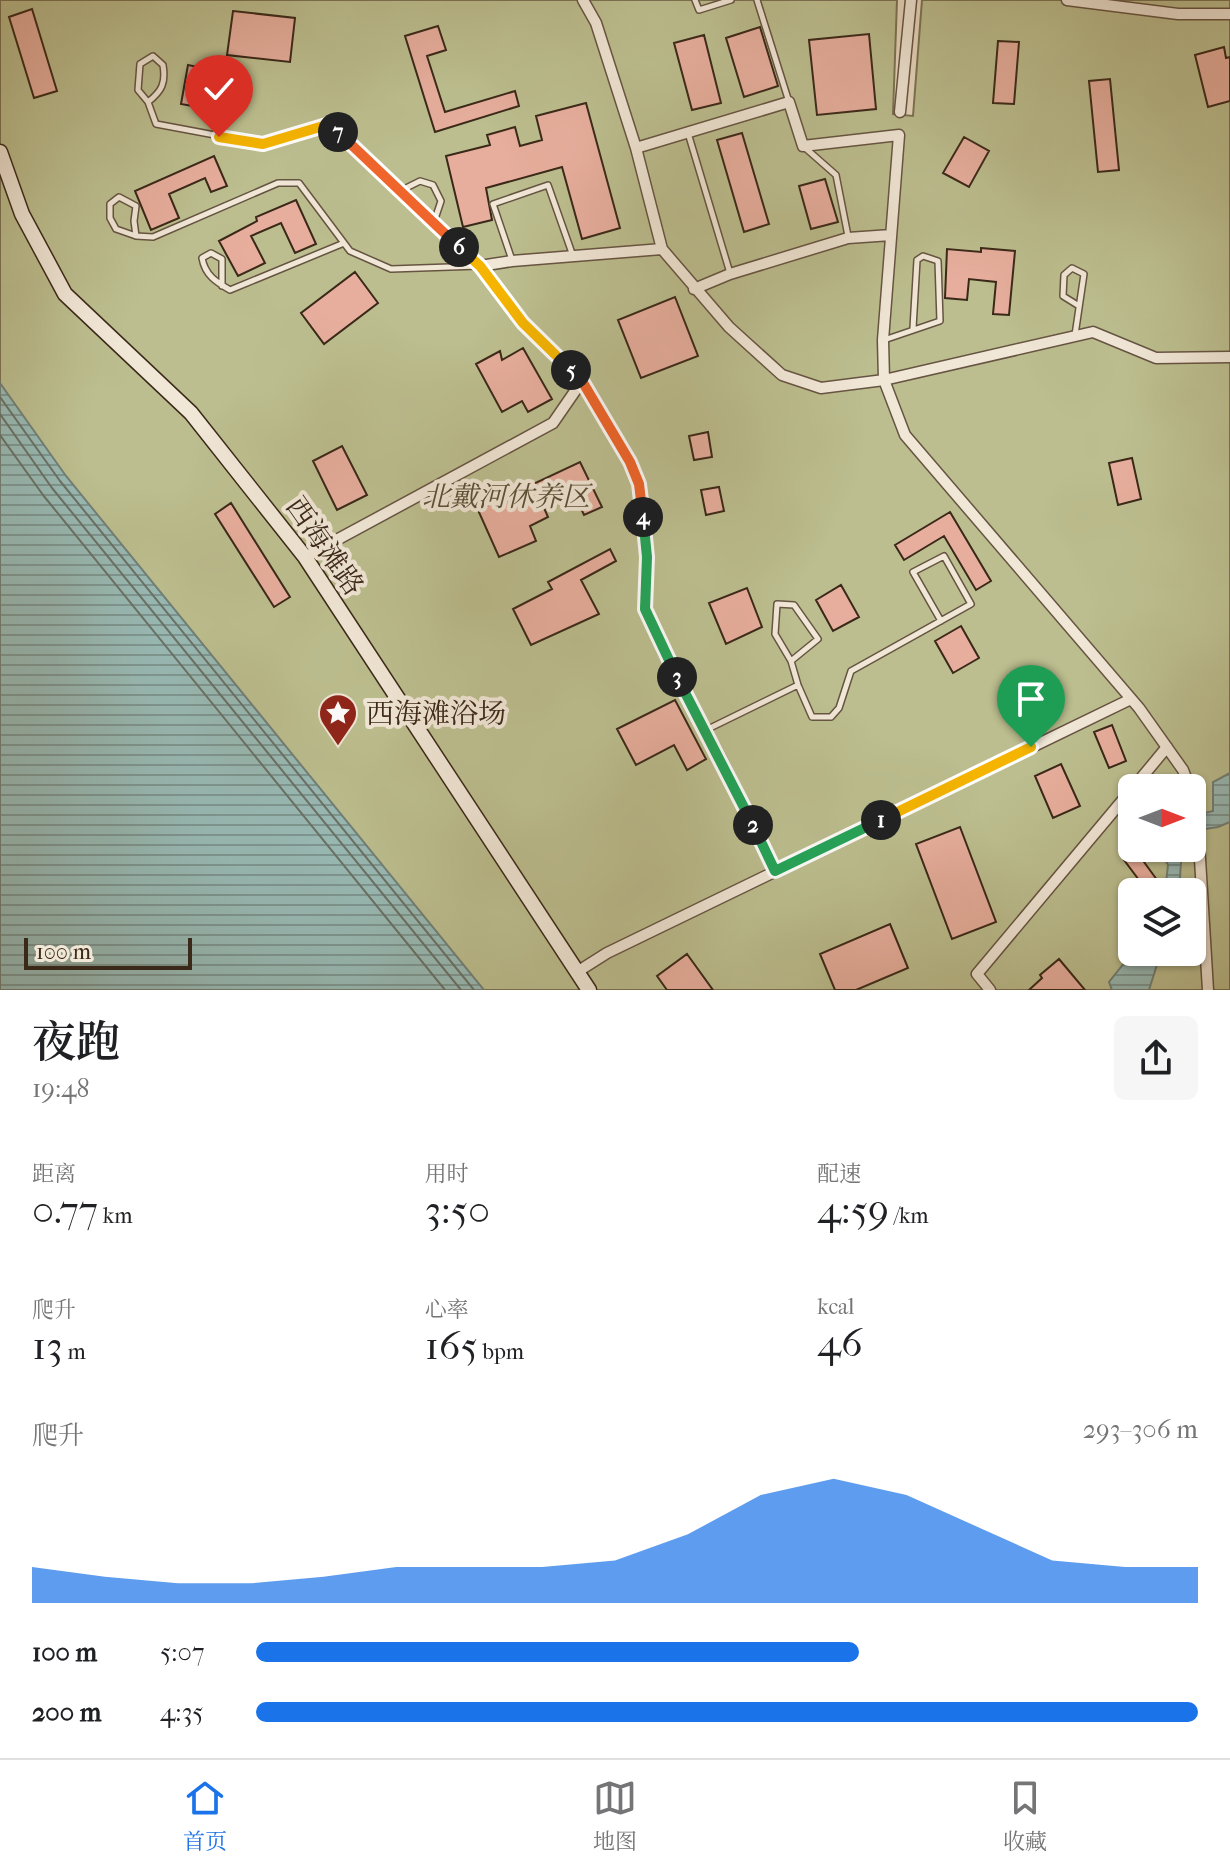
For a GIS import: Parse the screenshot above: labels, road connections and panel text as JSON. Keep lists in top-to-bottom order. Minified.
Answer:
{"streets":{"main road":["西海滩路"]},"parks":["北戴河休养区"],"places":{"place":["西海滩浴场"]},"scale_bar":"100 m","north":"right","page":{"pins":["7","6","5","4","3","1","2"],"scale":"100 m","heading":["夜跑","19:48"],"stats":[["距离","0.77 km"],["用时","3:50"],["配速","4:59 /km"],["爬升","13 m"],["心率","165 bpm"],["kcal","46"]],"chart":["爬升","293–306 m"],"list":[{"name":"100 m","note":"5:07"},{"name":"200 m","note":"4:35"}],"tabs":["首页","地图","收藏"]}}
